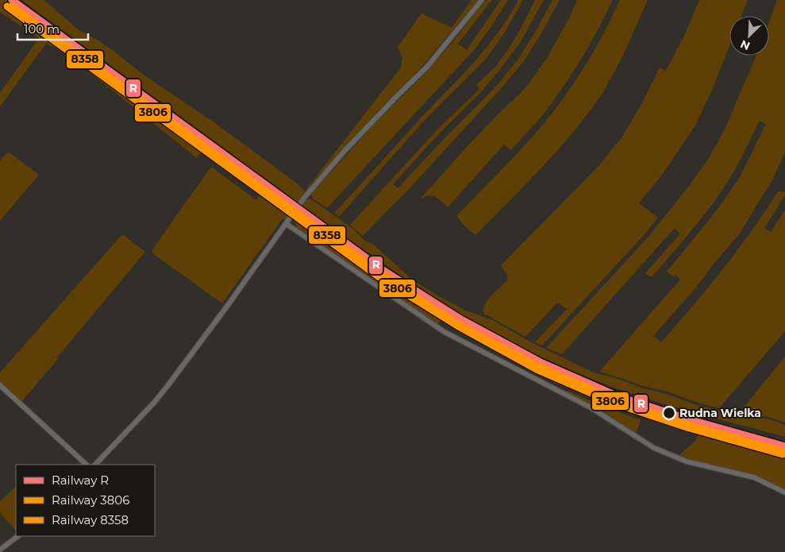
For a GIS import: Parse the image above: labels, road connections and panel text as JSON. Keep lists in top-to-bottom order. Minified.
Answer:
{"places":["Rudna Wielka"],"lines":["rail line R","rail line 3806","rail line 8358"],"legend":["Railway R","Railway 3806","Railway 8358"],"scale_bar":"100 m","north":"bottom left"}
